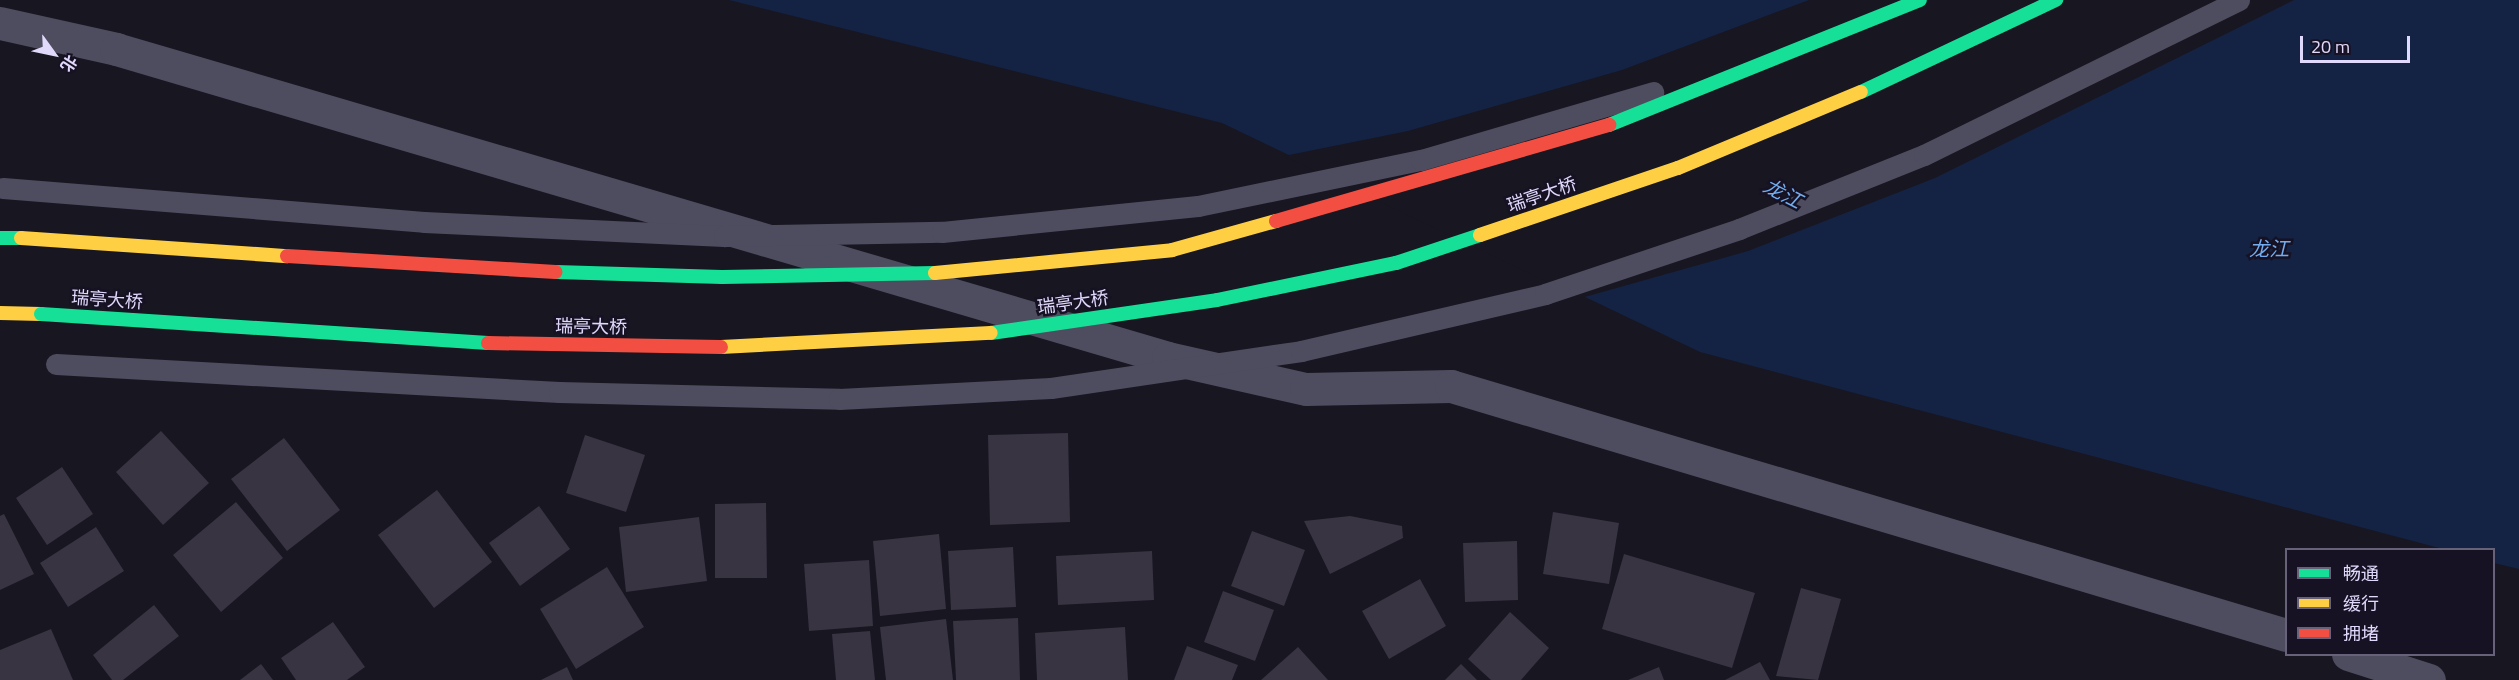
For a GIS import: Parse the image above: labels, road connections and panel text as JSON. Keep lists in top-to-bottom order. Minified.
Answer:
{"streets":{"main road":["瑞亭大桥"]},"water":["龙江"],"legend":["畅通","缓行","拥堵"],"scale_bar":"20 m","north":"bottom right"}
